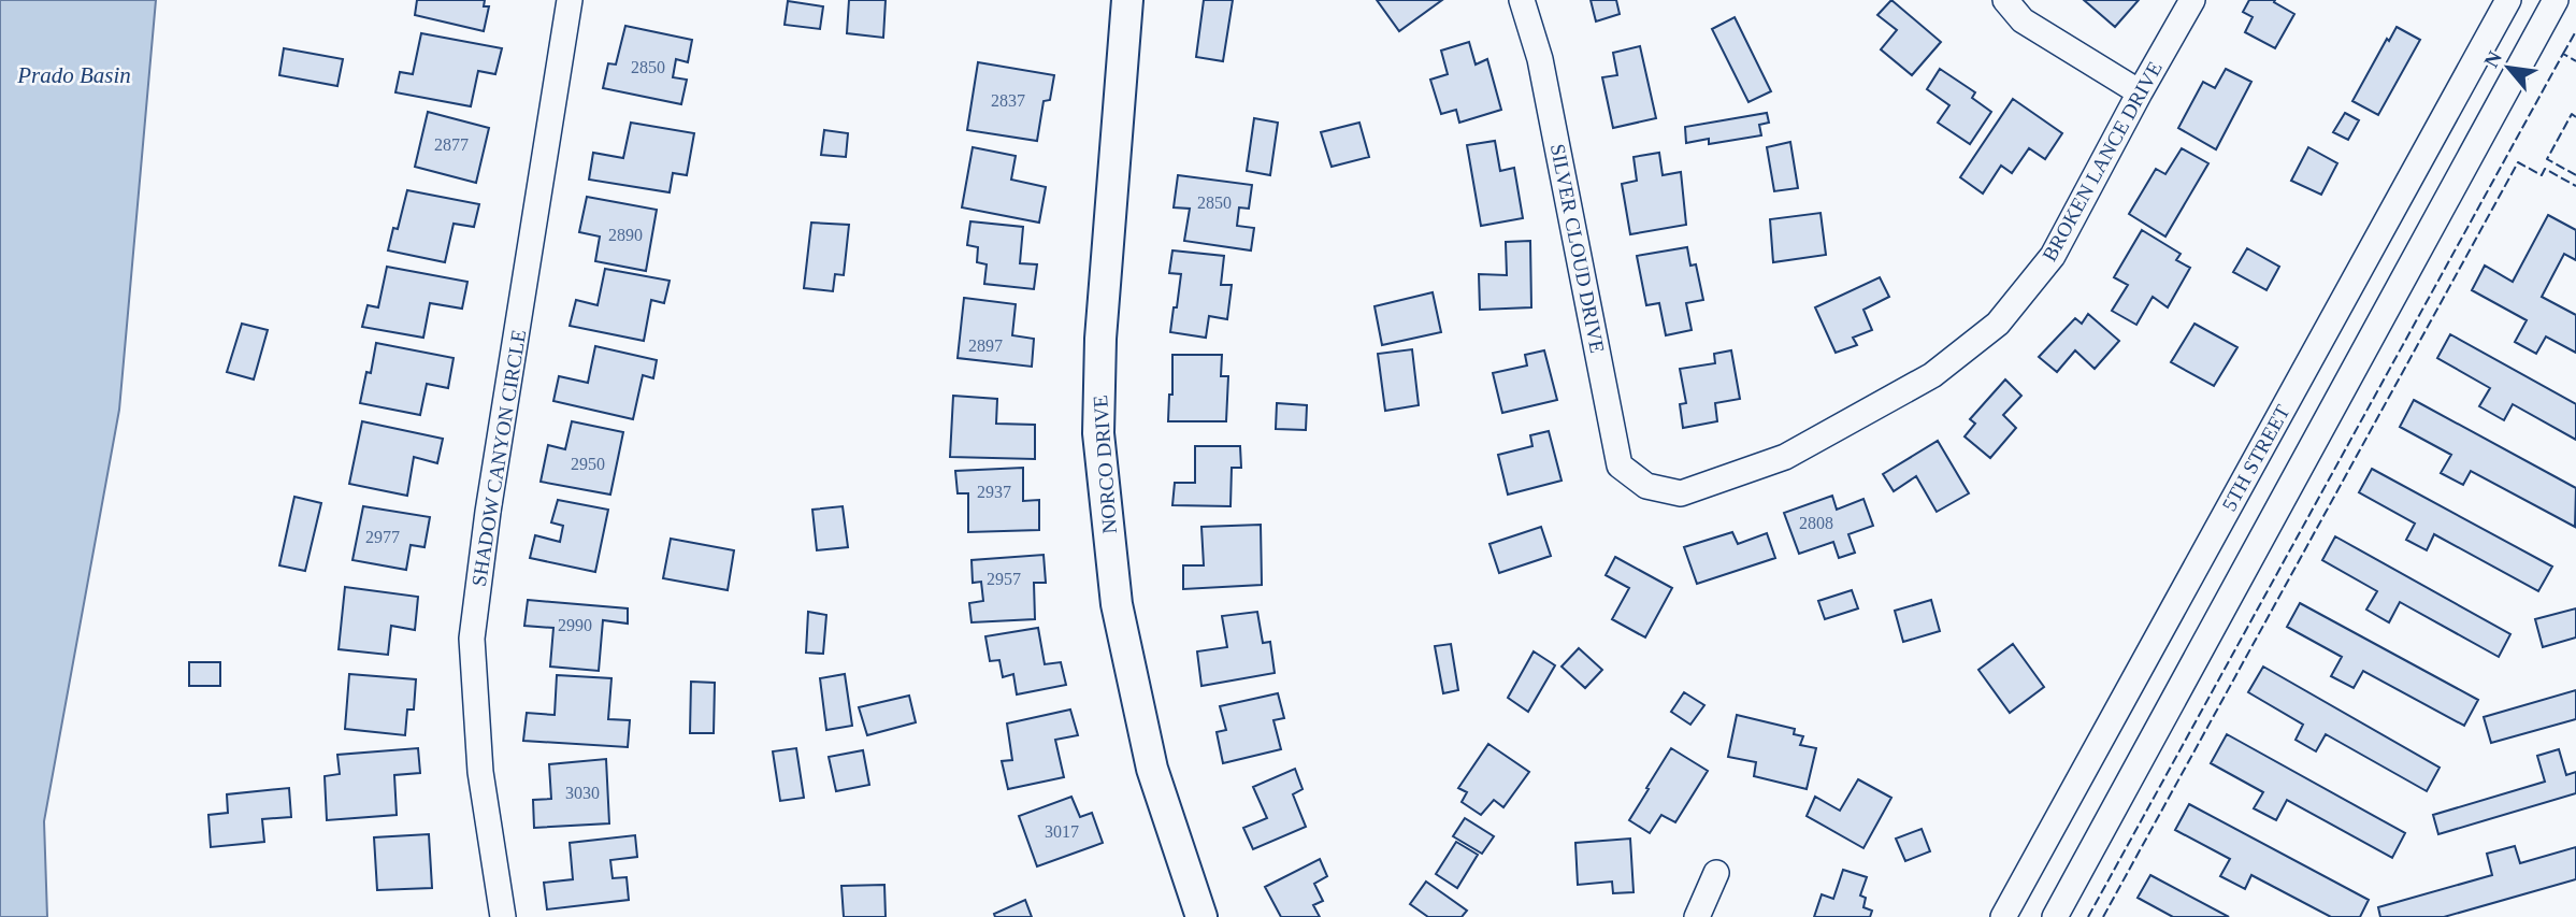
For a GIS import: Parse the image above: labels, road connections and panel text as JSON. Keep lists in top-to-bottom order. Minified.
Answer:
{"streets":{"main road":["NORCO DRIVE"],"street":["BROKEN LANCE DRIVE","SILVER CLOUD DRIVE","SHADOW CANYON CIRCLE","5TH STREET"]},"crossings":[["BROKEN LANCE DRIVE","SILVER CLOUD DRIVE"]],"water":["Prado Basin"],"house_numbers":["2850","2837","2877","2850","2890","2897","2950","2937","2808","2977","2957","2990","3030","3017"],"north":"top left"}
